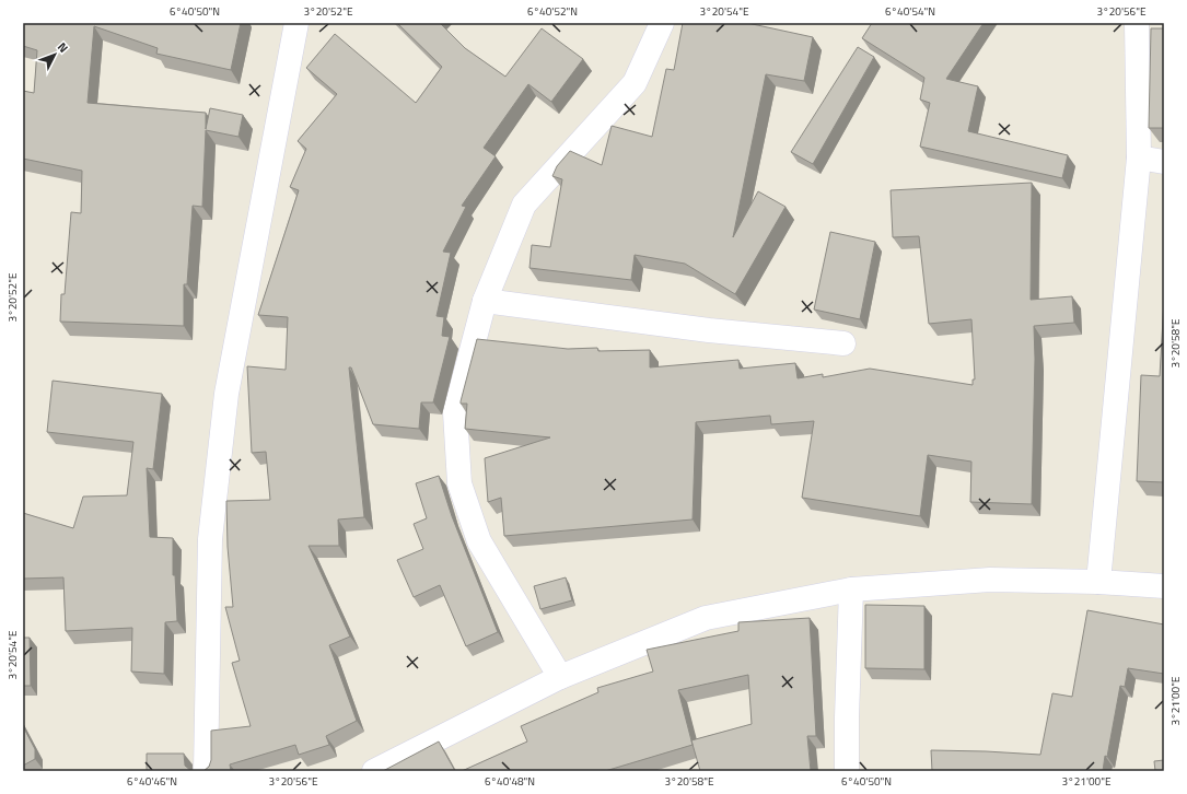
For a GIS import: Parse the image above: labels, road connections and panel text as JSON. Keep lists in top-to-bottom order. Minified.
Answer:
{"north":"top right","coordinates":["6°40'50\"N","3°20'52\"E","6°40'52\"N","3°20'54\"E","6°40'54\"N","3°20'56\"E","3°20'58\"E","3°21'00\"E","6°40'46\"N","6°40'48\"N"]}
